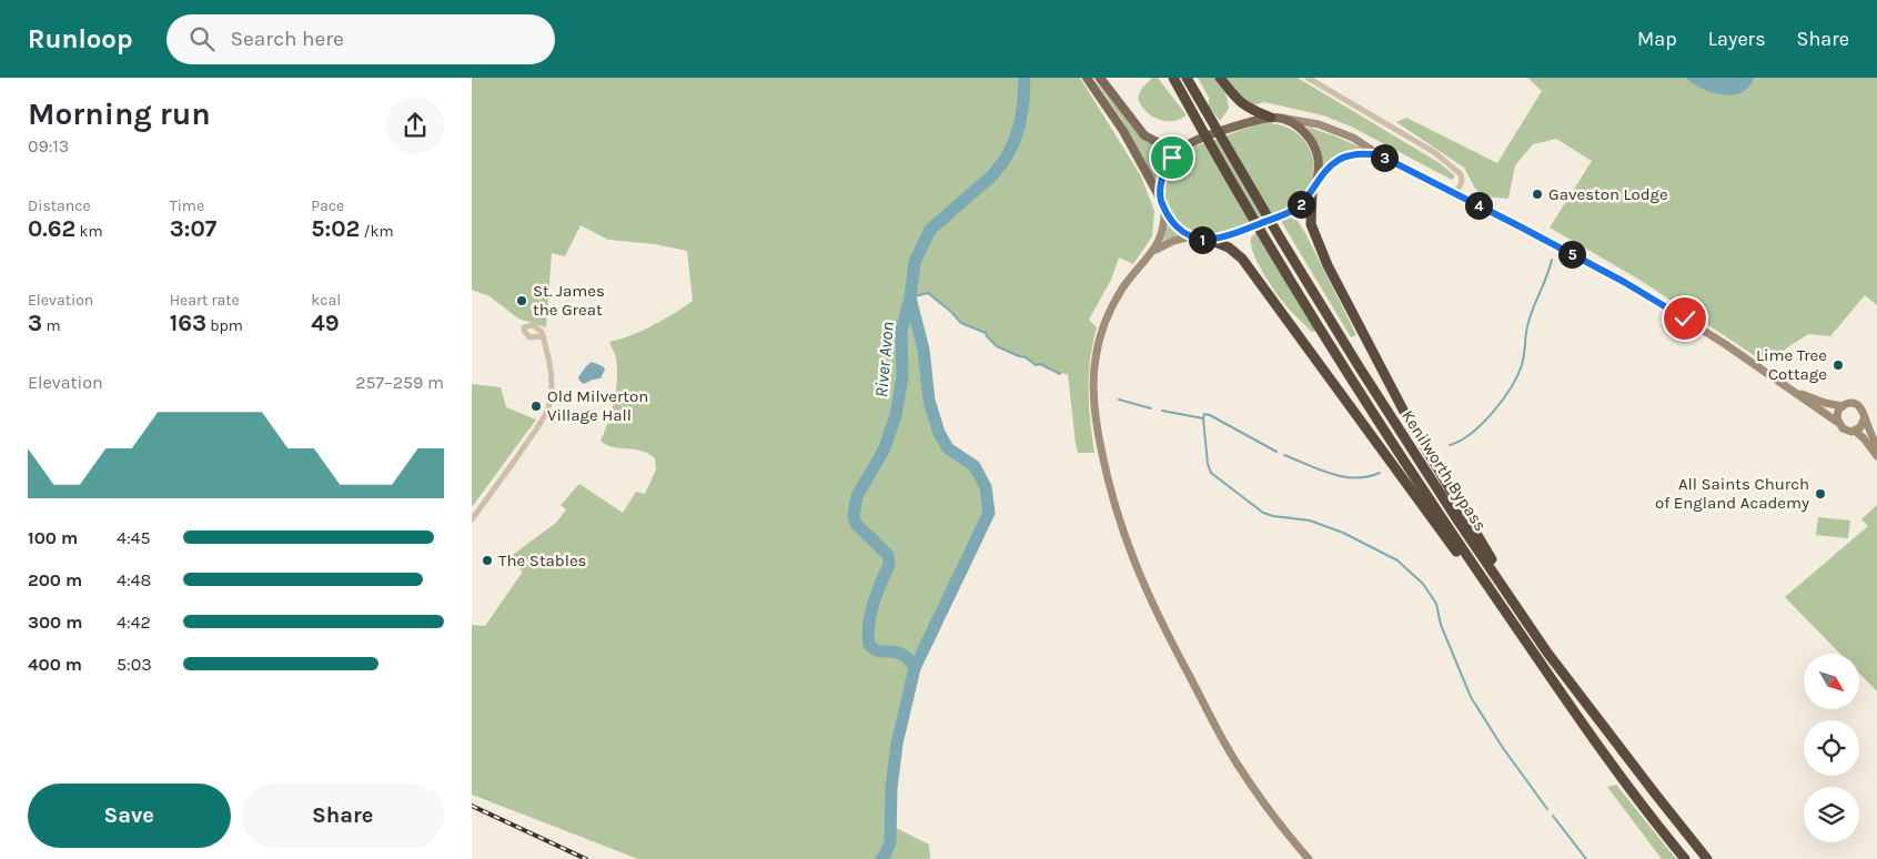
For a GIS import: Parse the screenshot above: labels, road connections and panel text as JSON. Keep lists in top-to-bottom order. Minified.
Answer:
{"streets":{"highway":["Kenilworth Bypass"]},"water":["River Avon"],"places":["Gaveston Lodge","St. James the Great","Lime Tree Cottage","Old Milverton Village Hall","All Saints Church of England Academy","The Stables"],"north":"bottom right","page":{"header":"Runloop","search":"Search here","nav":["Map","Layers","Share"],"heading":["Morning run","09:13"],"pins":["3","2","4","1","5"],"stats":[["Distance","0.62 km"],["Time","3:07"],["Pace","5:02 /km"],["Elevation","3 m"],["Heart rate","163 bpm"],["kcal","49"]],"chart":["Elevation","257–259 m"],"list":[{"name":"100 m","note":"4:45"},{"name":"200 m","note":"4:48"},{"name":"300 m","note":"4:42"},{"name":"400 m","note":"5:03"}],"buttons":["Save","Share"]}}
